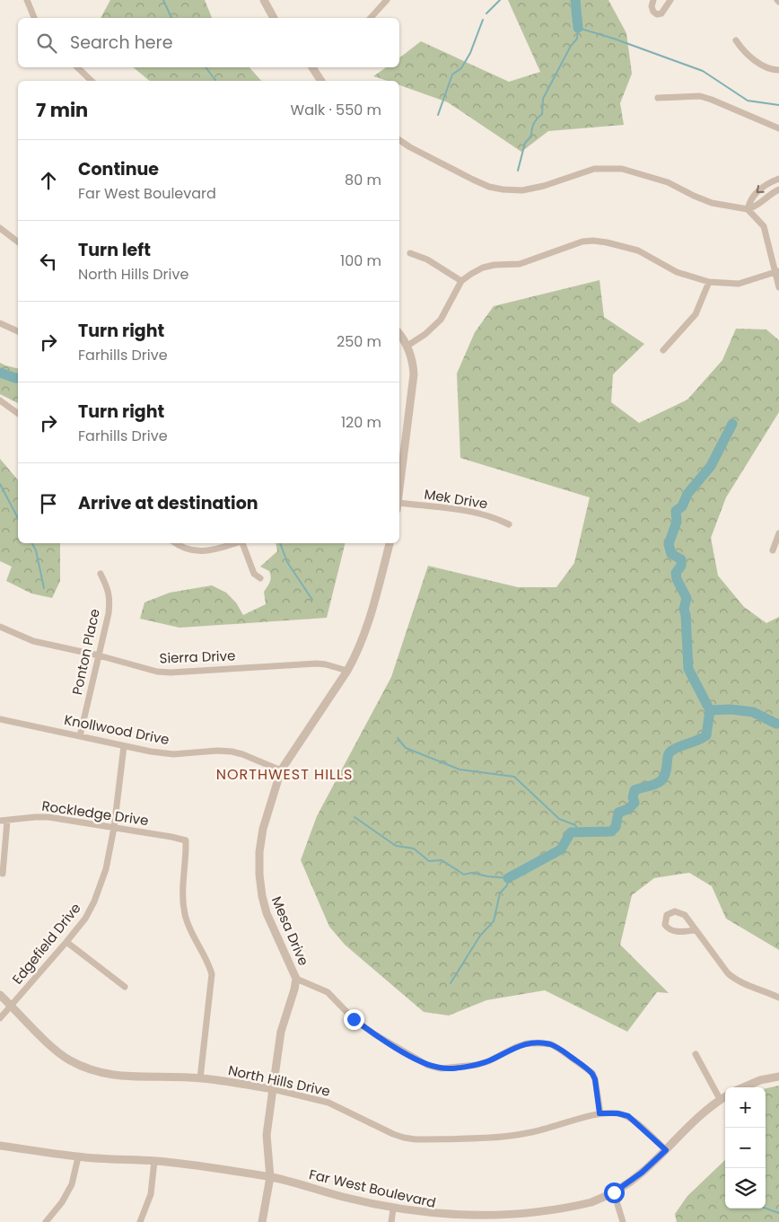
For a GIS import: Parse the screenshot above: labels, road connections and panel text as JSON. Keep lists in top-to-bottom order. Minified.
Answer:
{"streets":{"street":["Mek Drive","Ponton Place","Sierra Drive","Knollwood Drive","Rockledge Drive","Mesa Drive","Edgefield Drive","North Hills Drive","Far West Boulevard"]},"crossings":[["Ponton Place","Sierra Drive"],["Ponton Place","Knollwood Drive"],["Sierra Drive","Mesa Drive"],["Knollwood Drive","Mesa Drive"],["Knollwood Drive","Edgefield Drive"],["Rockledge Drive","Edgefield Drive"],["Rockledge Drive","North Hills Drive"],["Mesa Drive","North Hills Drive"],["Mesa Drive","Far West Boulevard"],["Edgefield Drive","North Hills Drive"],["North Hills Drive","Far West Boulevard"]],"districts":["NORTHWEST HILLS"],"page":{"search":"Search here","heading":["7 min","Walk · 550 m"],"list":[["Continue","Far West Boulevard","80 m"],["Turn left","North Hills Drive","100 m"],["Turn right","Farhills Drive","250 m"],["Turn right","Farhills Drive","120 m"],"Arrive at destination"],"map_buttons":["+","−"]}}
